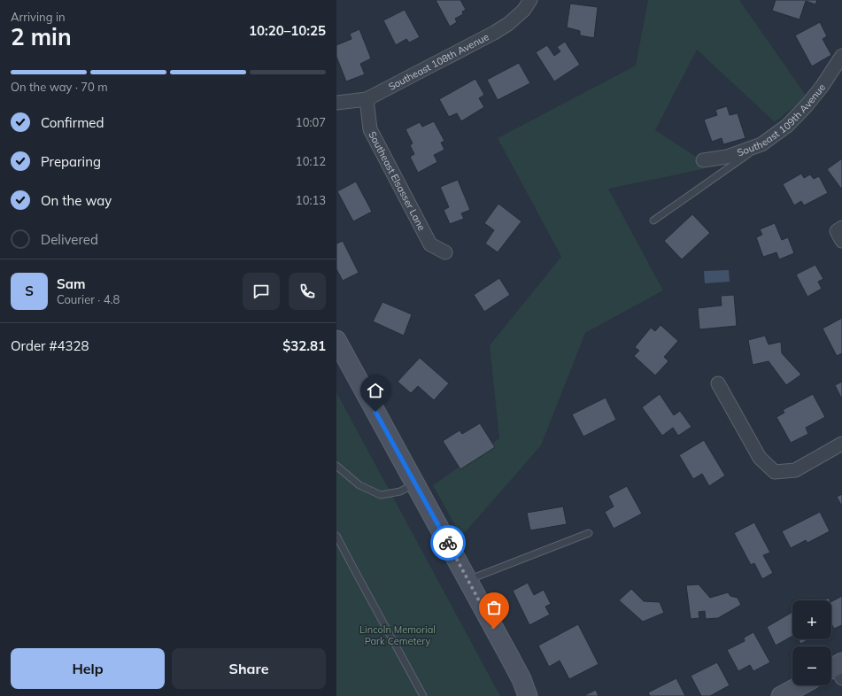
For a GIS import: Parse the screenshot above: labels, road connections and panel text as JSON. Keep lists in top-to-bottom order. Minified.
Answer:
{"streets":{"street":["Southeast 108th Avenue","Southeast 109th Avenue","Southeast Elsasser Lane"]},"crossings":[["Southeast 108th Avenue","Southeast Elsasser Lane"]],"parks":["Lincoln Memorial Park Cemetery"],"page":{"heading":["2 min","Arriving in","10:20–10:25"],"panel":["Sam","Courier · 4.8","Order #4328","$32.81"],"bar":"On the way · 70 m","list":[["Confirmed","10:07"],["Preparing","10:12"],["On the way","10:13"],"Delivered"],"round":"S","map_buttons":["+","−"],"buttons":["Help","Share"]}}
